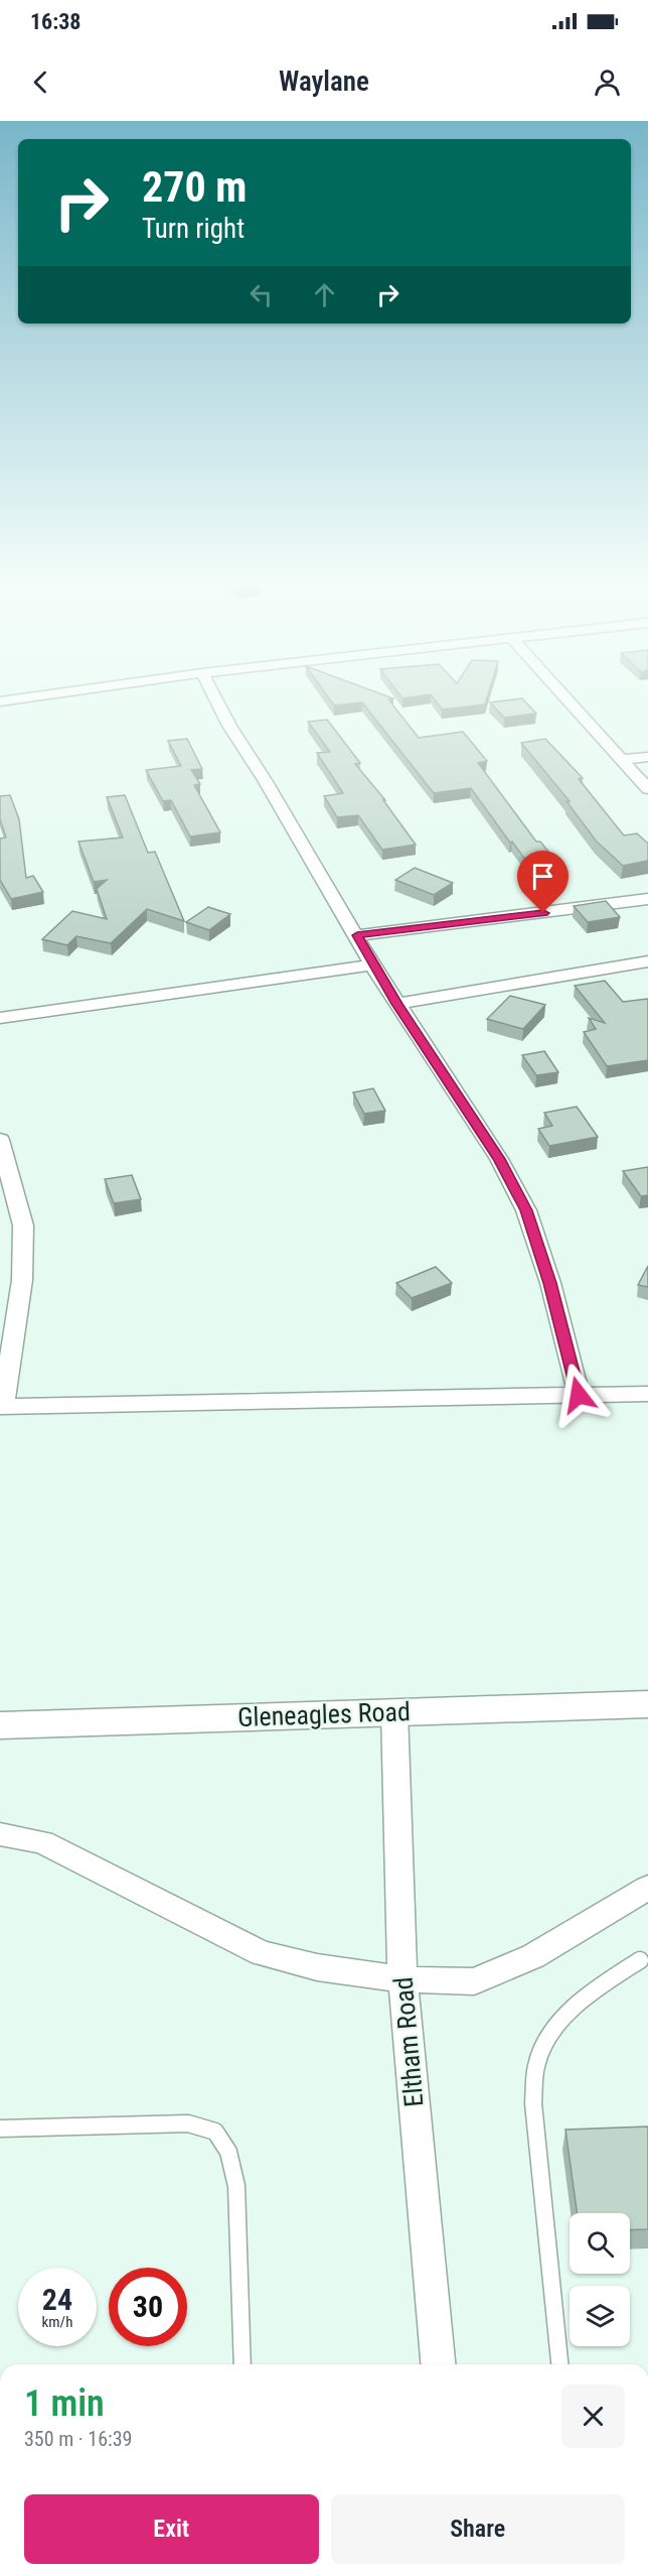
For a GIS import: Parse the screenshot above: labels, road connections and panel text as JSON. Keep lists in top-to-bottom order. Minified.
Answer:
{"streets":{"street":["Gleneagles Road","Eltham Road"]},"crossings":[["Gleneagles Road","Eltham Road"]],"page":{"status":"16:38","header":"Waylane","turn":["270 m","Turn right"],"speed":"24 km/h","limit":"30","heading":["1 min","350 m · 16:39"],"buttons":["Exit","Share"]}}
